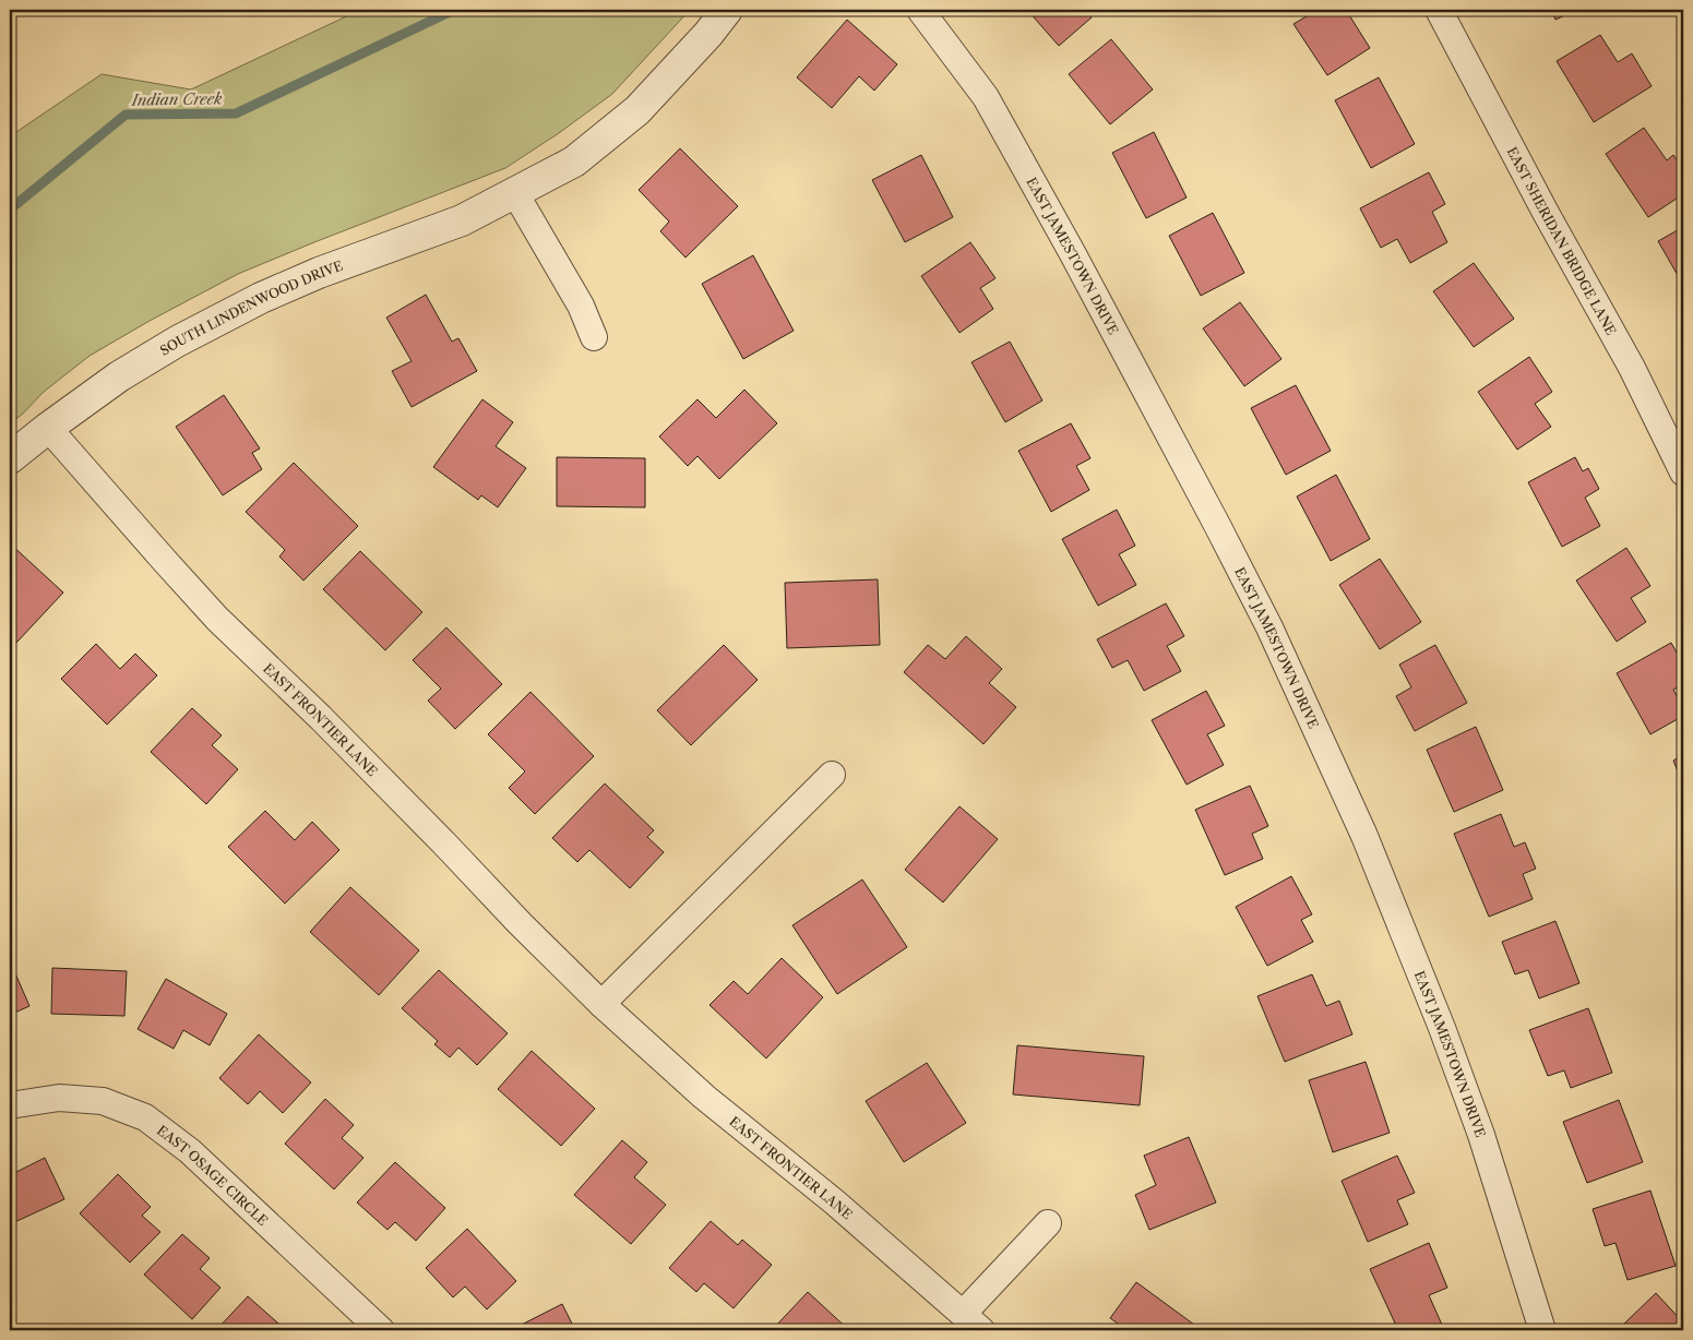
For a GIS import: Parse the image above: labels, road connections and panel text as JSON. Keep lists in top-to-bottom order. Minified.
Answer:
{"streets":{"street":["EAST SHERIDAN BRIDGE LANE","EAST JAMESTOWN DRIVE","SOUTH LINDENWOOD DRIVE","EAST FRONTIER LANE","EAST OSAGE CIRCLE"]},"crossings":[["SOUTH LINDENWOOD DRIVE","EAST FRONTIER LANE"]],"water":["Indian Creek"]}
